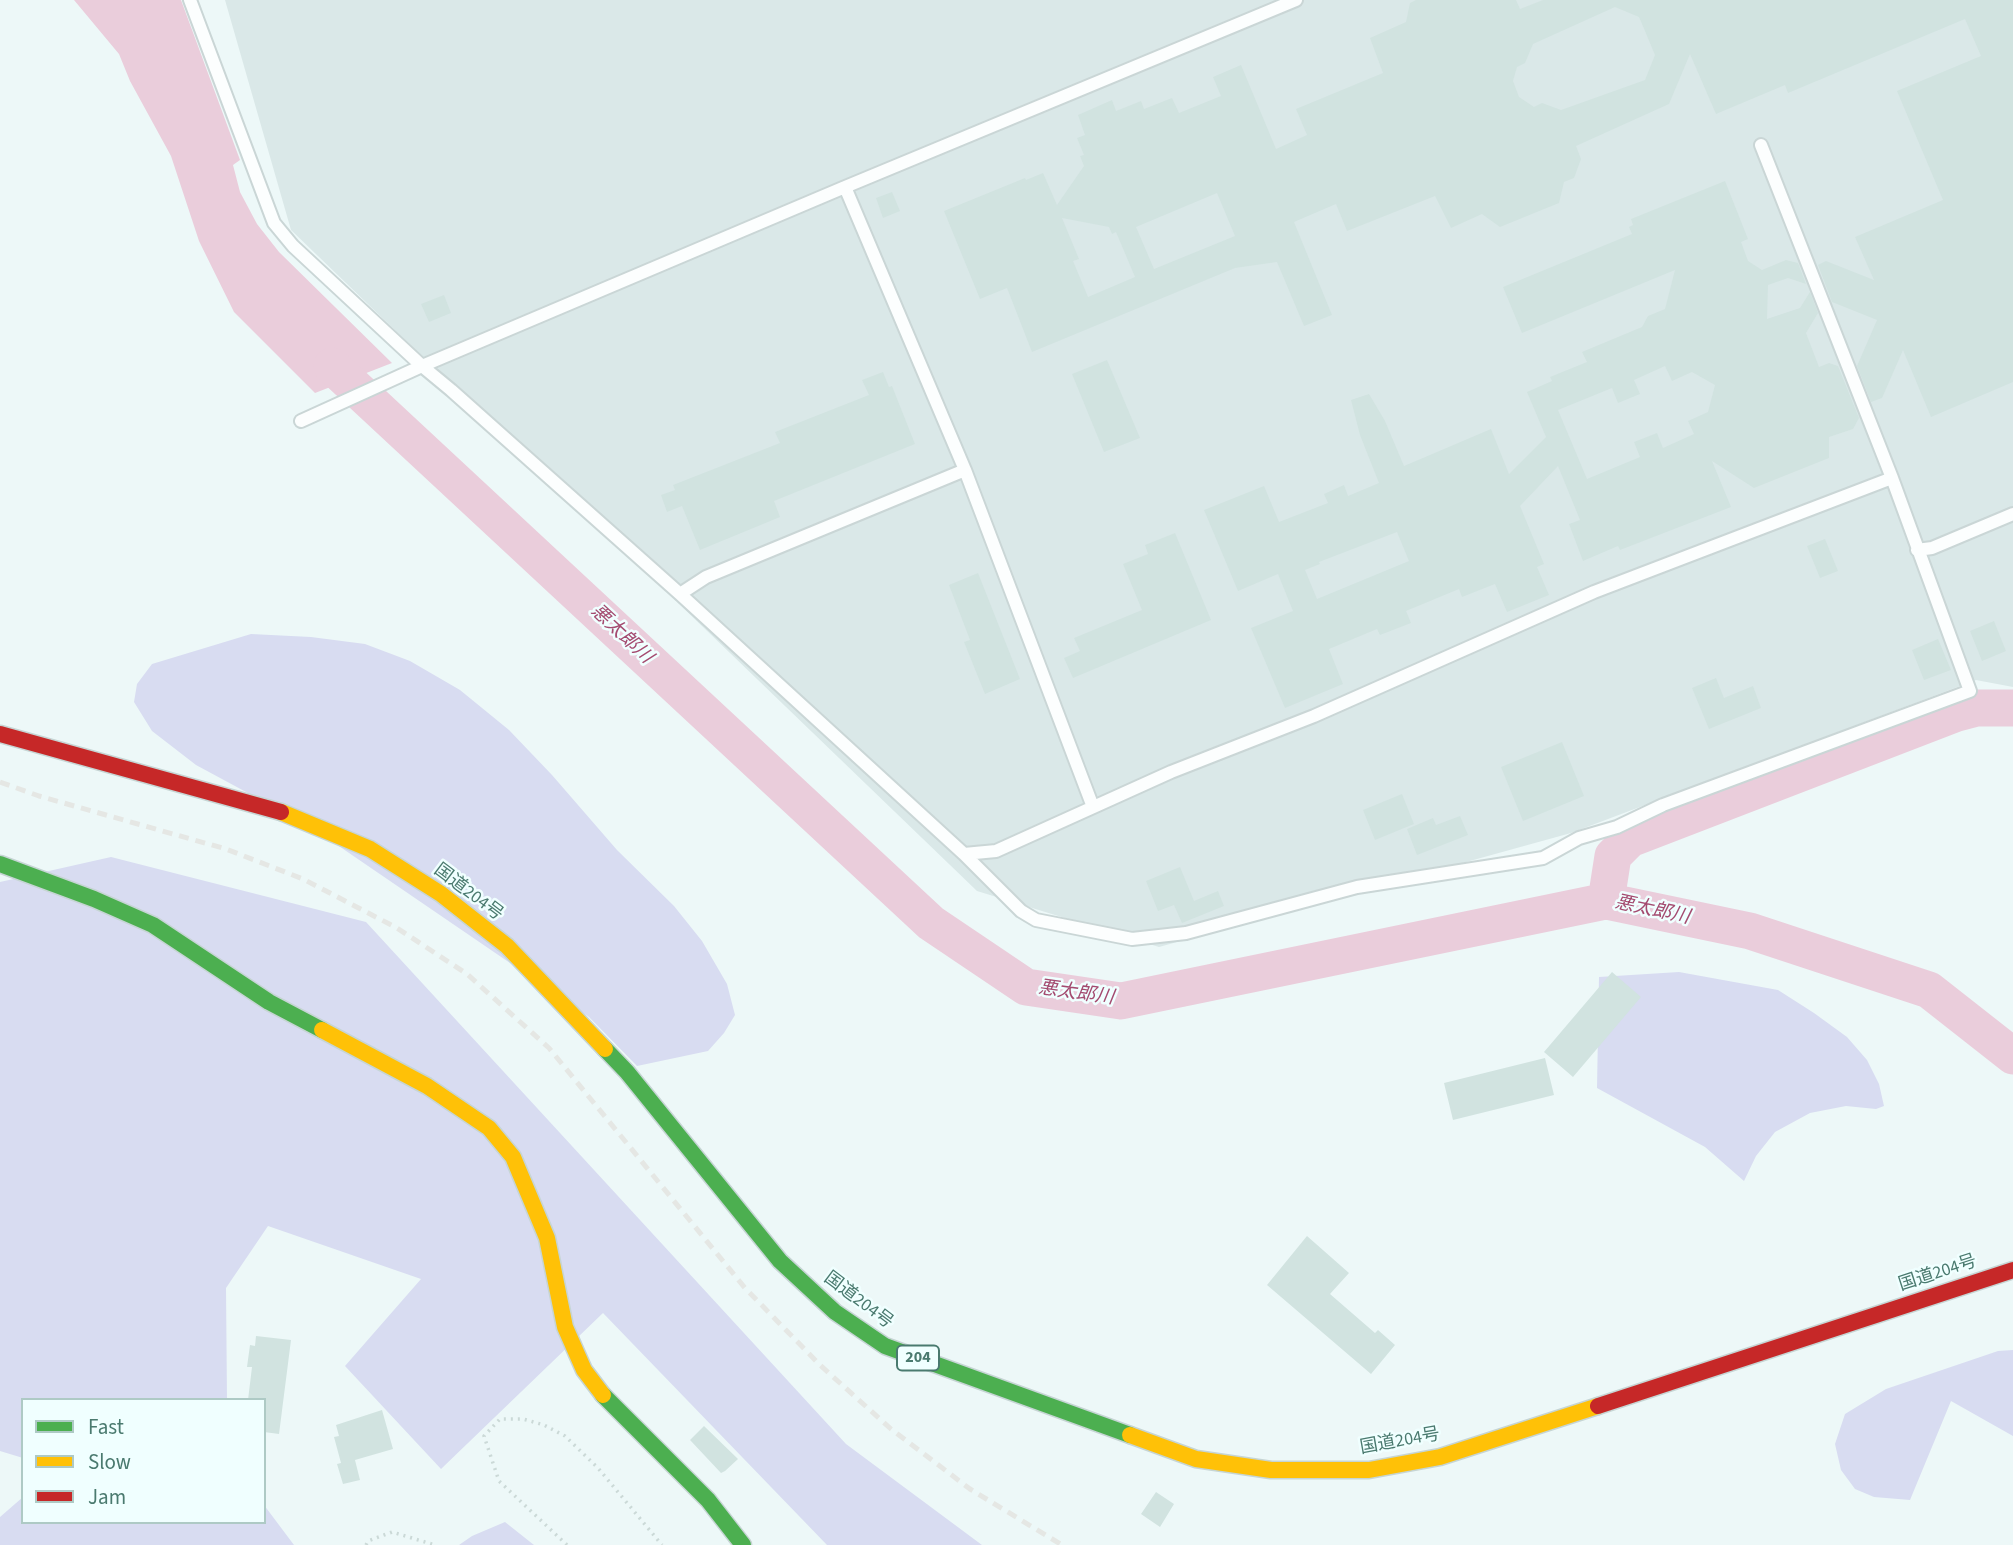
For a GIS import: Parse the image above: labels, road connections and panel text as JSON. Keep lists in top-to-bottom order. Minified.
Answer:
{"streets":{"main road":["国道204号","204"]},"water":["悪太郎川"],"legend":["Fast","Slow","Jam"]}
